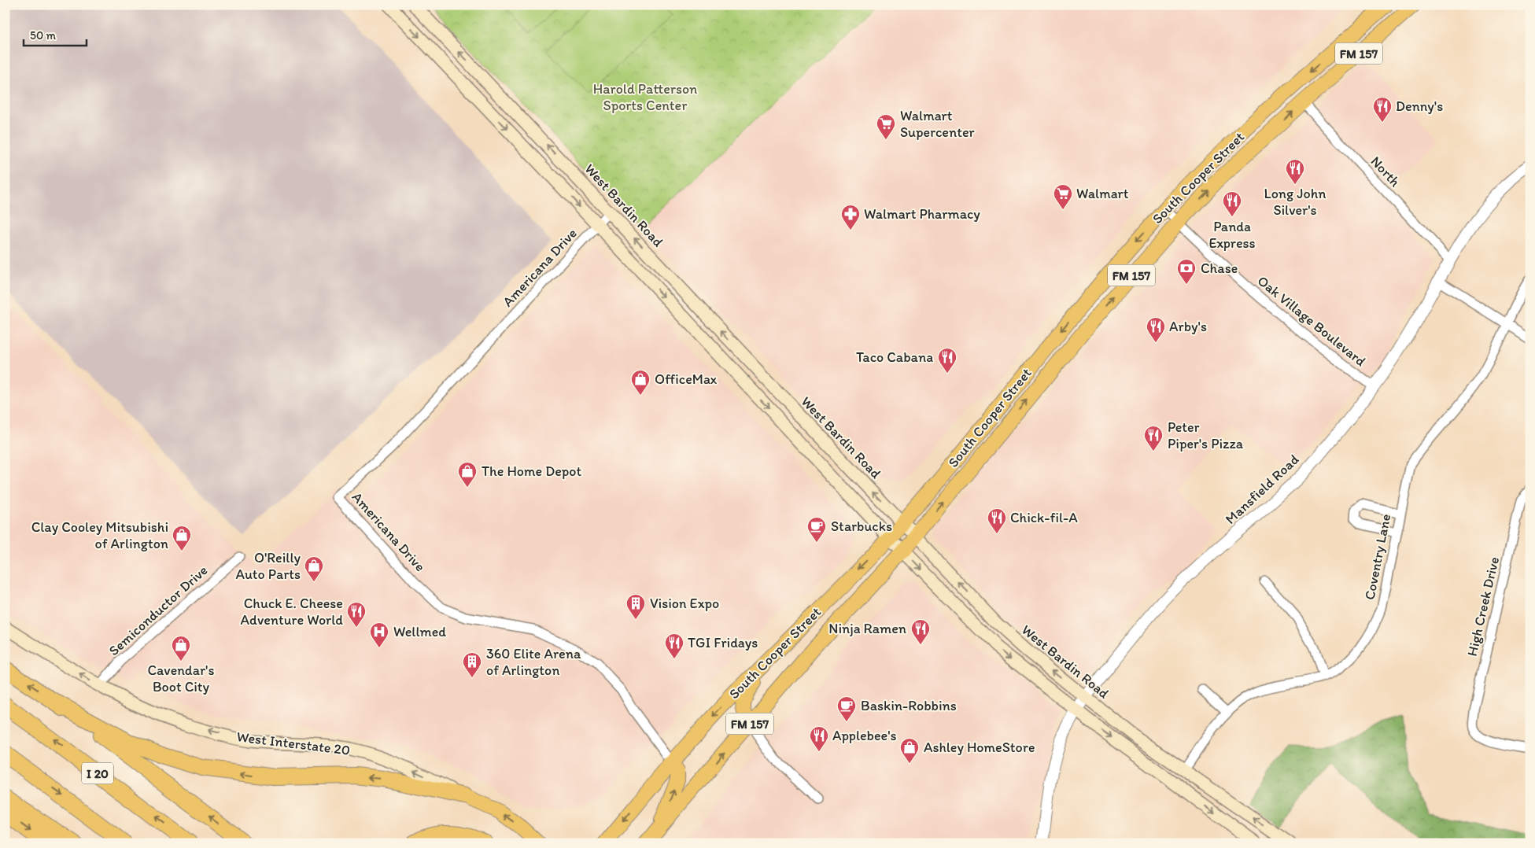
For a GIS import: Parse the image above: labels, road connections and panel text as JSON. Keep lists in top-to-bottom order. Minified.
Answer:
{"streets":{"highway":["I 20"],"main road":["FM 157","South Cooper Street","West Bardin Road","West Interstate 20"],"street":["North","Americana Drive","Oak Village Boulevard","Mansfield Road","Coventry Lane","High Creek Drive","Semiconductor Drive"]},"crossings":[["North","South Cooper Street"],["North","Mansfield Road"],["South Cooper Street","West Bardin Road"],["South Cooper Street","Americana Drive"],["South Cooper Street","Oak Village Boulevard"],["West Bardin Road","Americana Drive"],["West Bardin Road","Mansfield Road"],["West Bardin Road","Coventry Lane"],["Oak Village Boulevard","Mansfield Road"],["Semiconductor Drive","West Interstate 20"]],"one_way":["West Interstate 20"],"parks":["Harold Patterson Sports Center"],"places":{"restaurant":["Denny's","Long John Silver's","Panda Express","Arby's","Taco Cabana","Peter Piper's Pizza","Chick-fil-A","Chuck E. Cheese Adventure World","Ninja Ramen","TGI Fridays","Applebee's"],"supermarket":["Walmart Supercenter","Walmart"],"pharmacy":["Walmart Pharmacy"],"bank":["Chase"],"shop":["OfficeMax","The Home Depot","Clay Cooley Mitsubishi of Arlington","O'Reilly Auto Parts","Cavendar's Boot City","Ashley HomeStore"],"cafe":["Starbucks","Baskin-Robbins"],"building":["Vision Expo","360 Elite Arena of Arlington"],"hospital":["Wellmed"]},"scale_bar":"50 m"}
